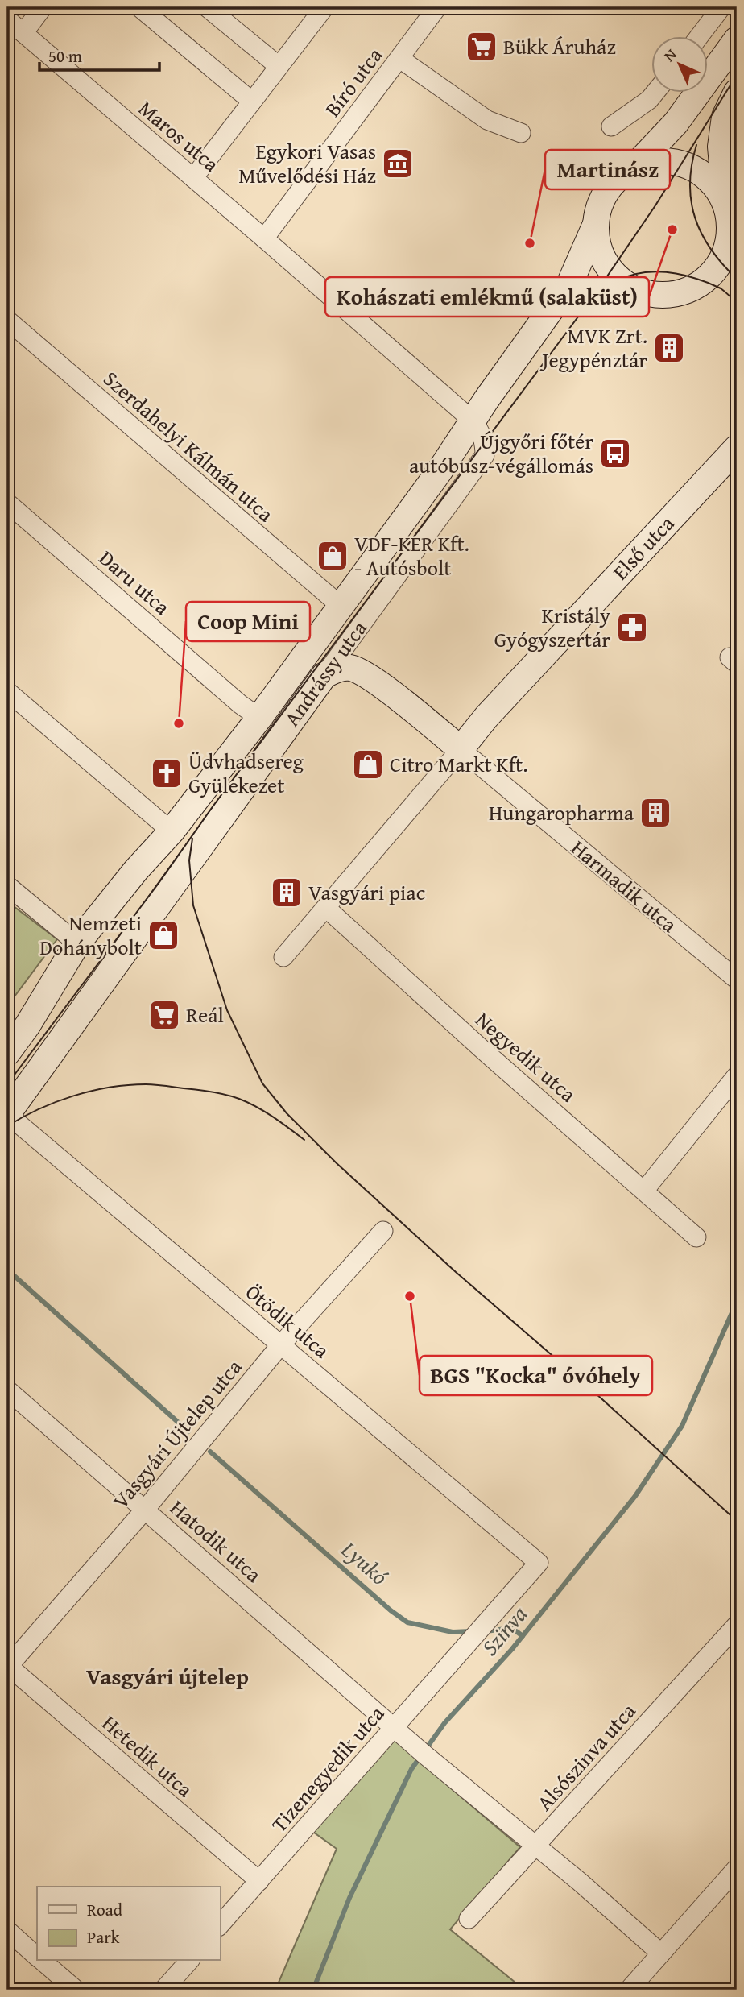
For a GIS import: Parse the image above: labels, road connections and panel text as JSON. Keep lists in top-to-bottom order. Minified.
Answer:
{"streets":{"street":["Bíró utca","Maros utca","Szerdahelyi Kálmán utca","Első utca","Daru utca","Andrássy utca","Harmadik utca","Negyedik utca","Ötödik utca","Vasgyári Újtelep utca","Hatodik utca","Hetedik utca","Alsószinva utca","Tizenegyedik utca"]},"crossings":[["Bíró utca","Maros utca"],["Maros utca","Andrássy utca"],["Szerdahelyi Kálmán utca","Andrássy utca"],["Első utca","Harmadik utca"],["Daru utca","Andrássy utca"],["Andrássy utca","Harmadik utca"],["Andrássy utca","Ötödik utca"],["Ötödik utca","Vasgyári Újtelep utca"],["Ötödik utca","Tizenegyedik utca"],["Vasgyári Újtelep utca","Hatodik utca"],["Vasgyári Újtelep utca","Hetedik utca"],["Hatodik utca","Alsószinva utca"],["Hatodik utca","Tizenegyedik utca"],["Hetedik utca","Tizenegyedik utca"]],"districts":["Vasgyári újtelep"],"water":["Lyukó","Szinva"],"places":{"supermarket":["Bükk Áruház","Reál"],"museum":["Egykori Vasas Művelődési Ház"],"other":["Kohászati emlékmű (salaküst)","Martinász","Coop Mini","BGS \"Kocka\" óvóhely"],"building":["MVK Zrt. Jegypénztár","Hungaropharma","Vasgyári piac"],"bus stop":["Újgyőri főtér autóbusz-végállomás"],"shop":["VDF-KER Kft. - Autósbolt","Citro Markt Kft.","Nemzeti Dohánybolt"],"pharmacy":["Kristály Gyógyszertár"],"church":["Üdvhadsereg Gyülekezet"]},"legend":["Road","Park"],"scale_bar":"50 m","north":"top left"}
